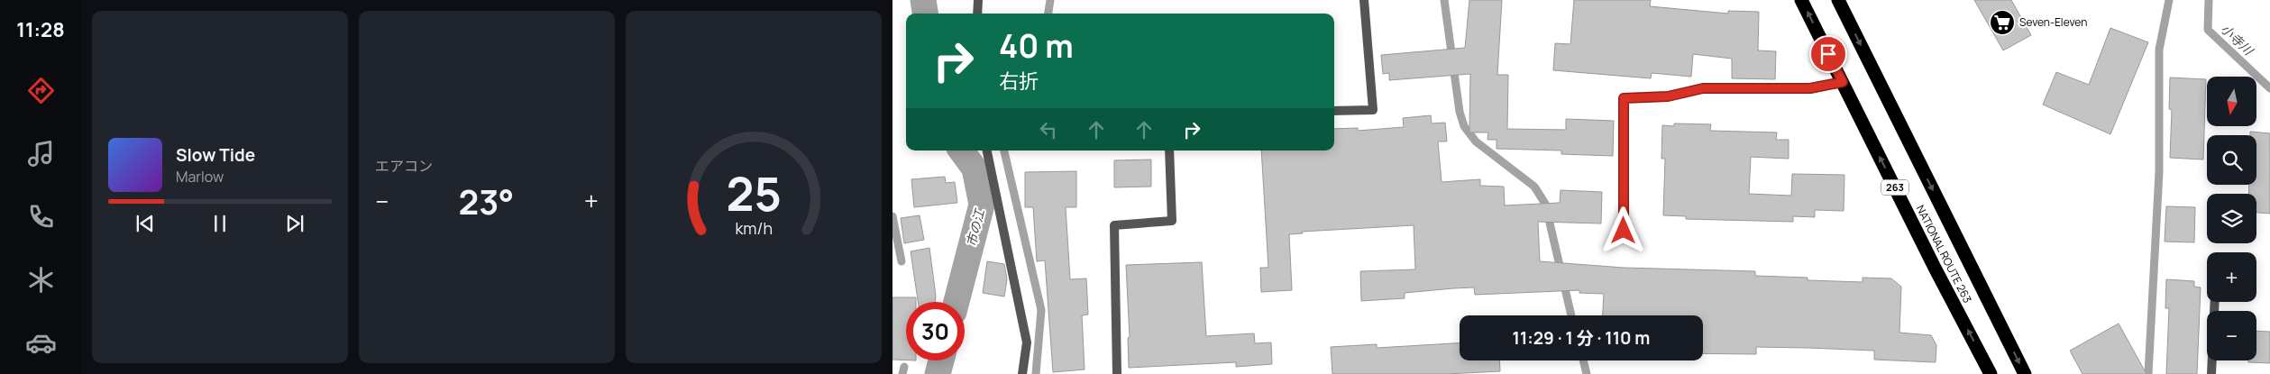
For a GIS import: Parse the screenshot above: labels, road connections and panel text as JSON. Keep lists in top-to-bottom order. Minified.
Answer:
{"streets":{"highway":["263","NATIONAL ROUTE 263"]},"water":["小寺川","市の江"],"places":{"supermarket":["Seven-Eleven"]},"north":"bottom","page":{"tabs":"11:28","tile":"エアコン","turn":["40 m","右折"],"map_buttons":["+","−"],"song":["Slow Tide","Marlow"],"heat":["−","23°","+"],"limit":"30","trip":"11:29 · 1 分 · 110 m","gauge":["25","km/h"]}}
